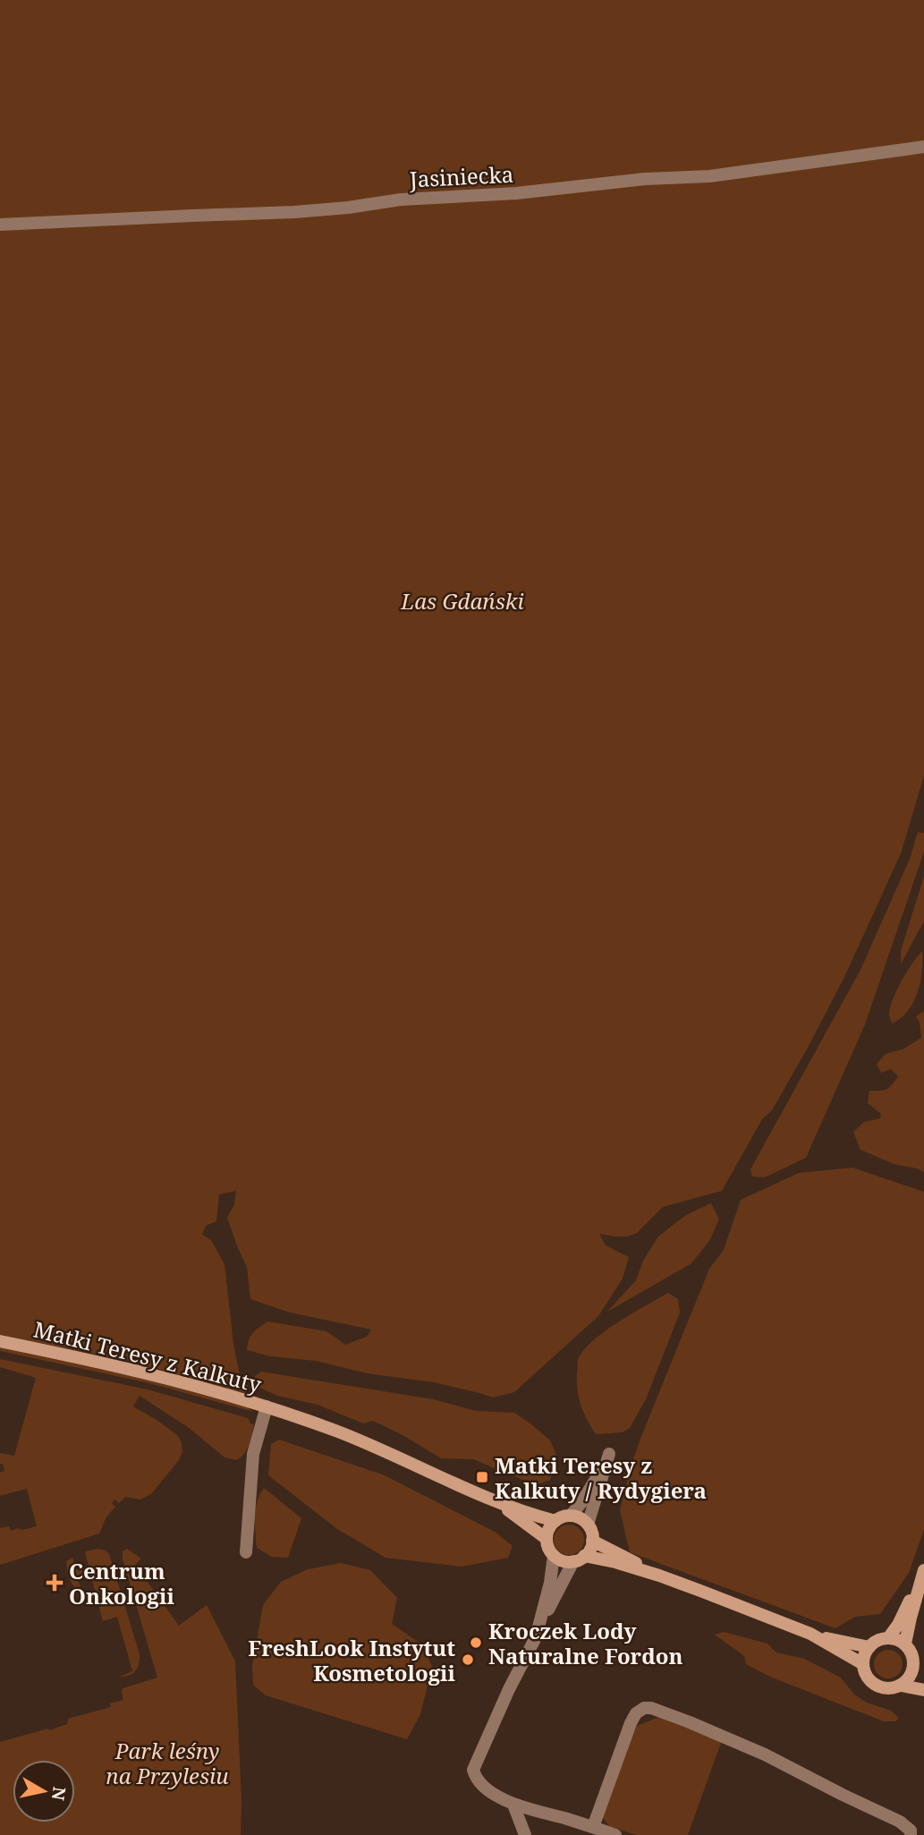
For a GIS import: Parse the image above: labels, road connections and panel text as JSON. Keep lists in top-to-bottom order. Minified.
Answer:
{"streets":{"street":["Jasiniecka","Matki Teresy z Kalkuty"]},"parks":["Las Gdański","Park leśny na Przylesiu"],"places":{"transit":["Matki Teresy z Kalkuty / Rydygiera"],"health":["Centrum Onkologii"],"other":["Kroczek Lody Naturalne Fordon","FreshLook Instytut Kosmetologii"]},"north":"right"}
